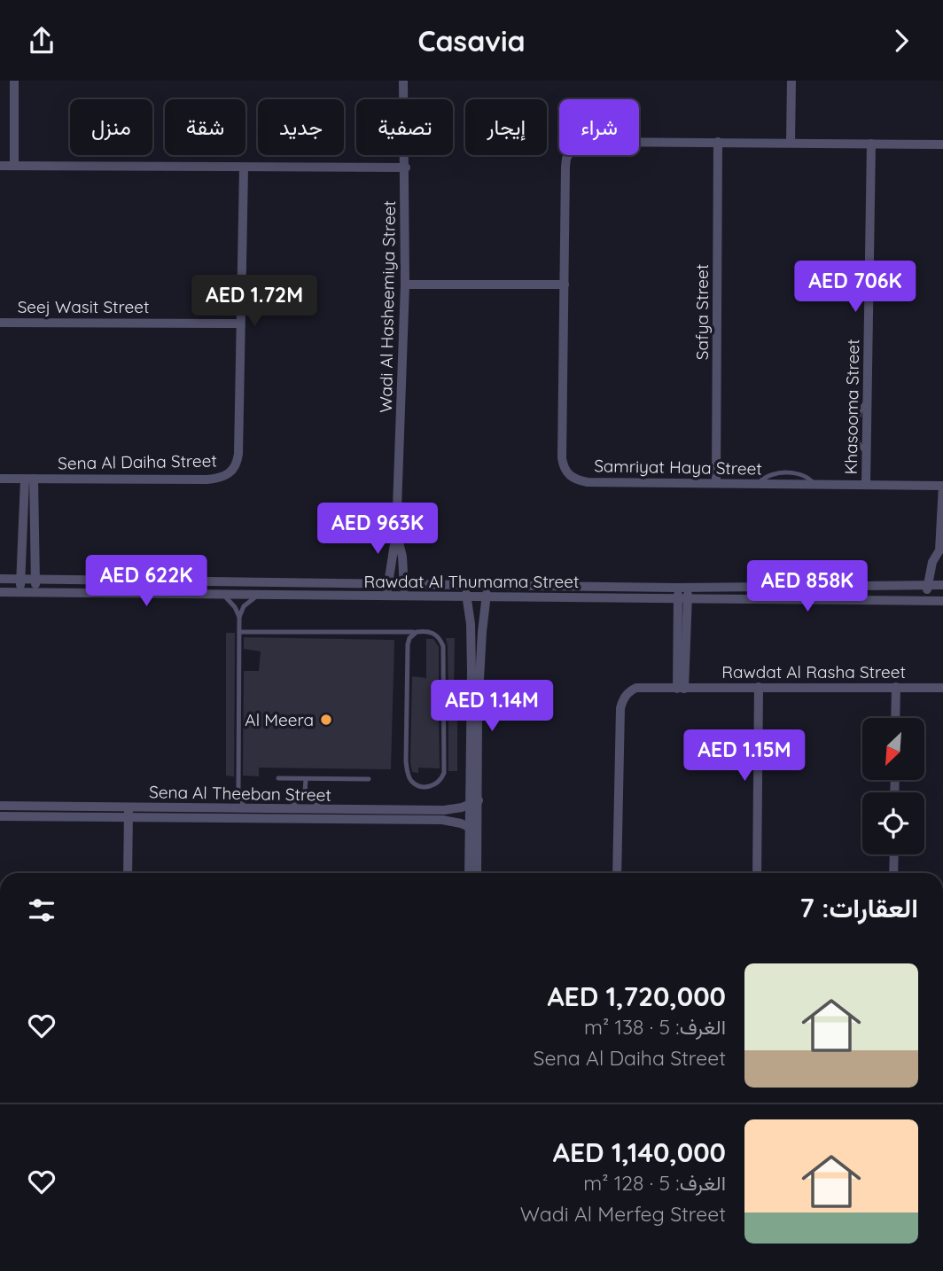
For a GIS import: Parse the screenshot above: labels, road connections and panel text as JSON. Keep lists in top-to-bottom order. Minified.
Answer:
{"streets":{"street":["Seej Wasit Street","Wadi Al Hasheemiya Street","Safya Street","Khasooma Street","Sena Al Daiha Street","Samriyat Haya Street","Rawdat Al Thumama Street","Rawdat Al Rasha Street","Sena Al Theeban Street"]},"crossings":[["Seej Wasit Street","Sena Al Daiha Street"],["Wadi Al Hasheemiya Street","Rawdat Al Thumama Street"],["Safya Street","Samriyat Haya Street"],["Khasooma Street","Samriyat Haya Street"],["Sena Al Daiha Street","Rawdat Al Thumama Street"],["Samriyat Haya Street","Rawdat Al Thumama Street"]],"places":["Al Meera"],"north":"bottom left","page":{"header":"Casavia","chip":["شراء","إيجار","تصفية","جديد","شقة","منزل"],"price":["AED 706K","AED 1.72M","AED 963K","AED 622K","AED 858K","AED 1.14M","AED 1.15M"],"heading":"العقارات: 7","list":[{"name":"AED 1,720,000","note":"الغرف: 5 · 138 m² · Sena Al Daiha Street"},{"name":"AED 1,140,000","note":"الغرف: 5 · 128 m² · Wadi Al Merfeg Street"}]}}
